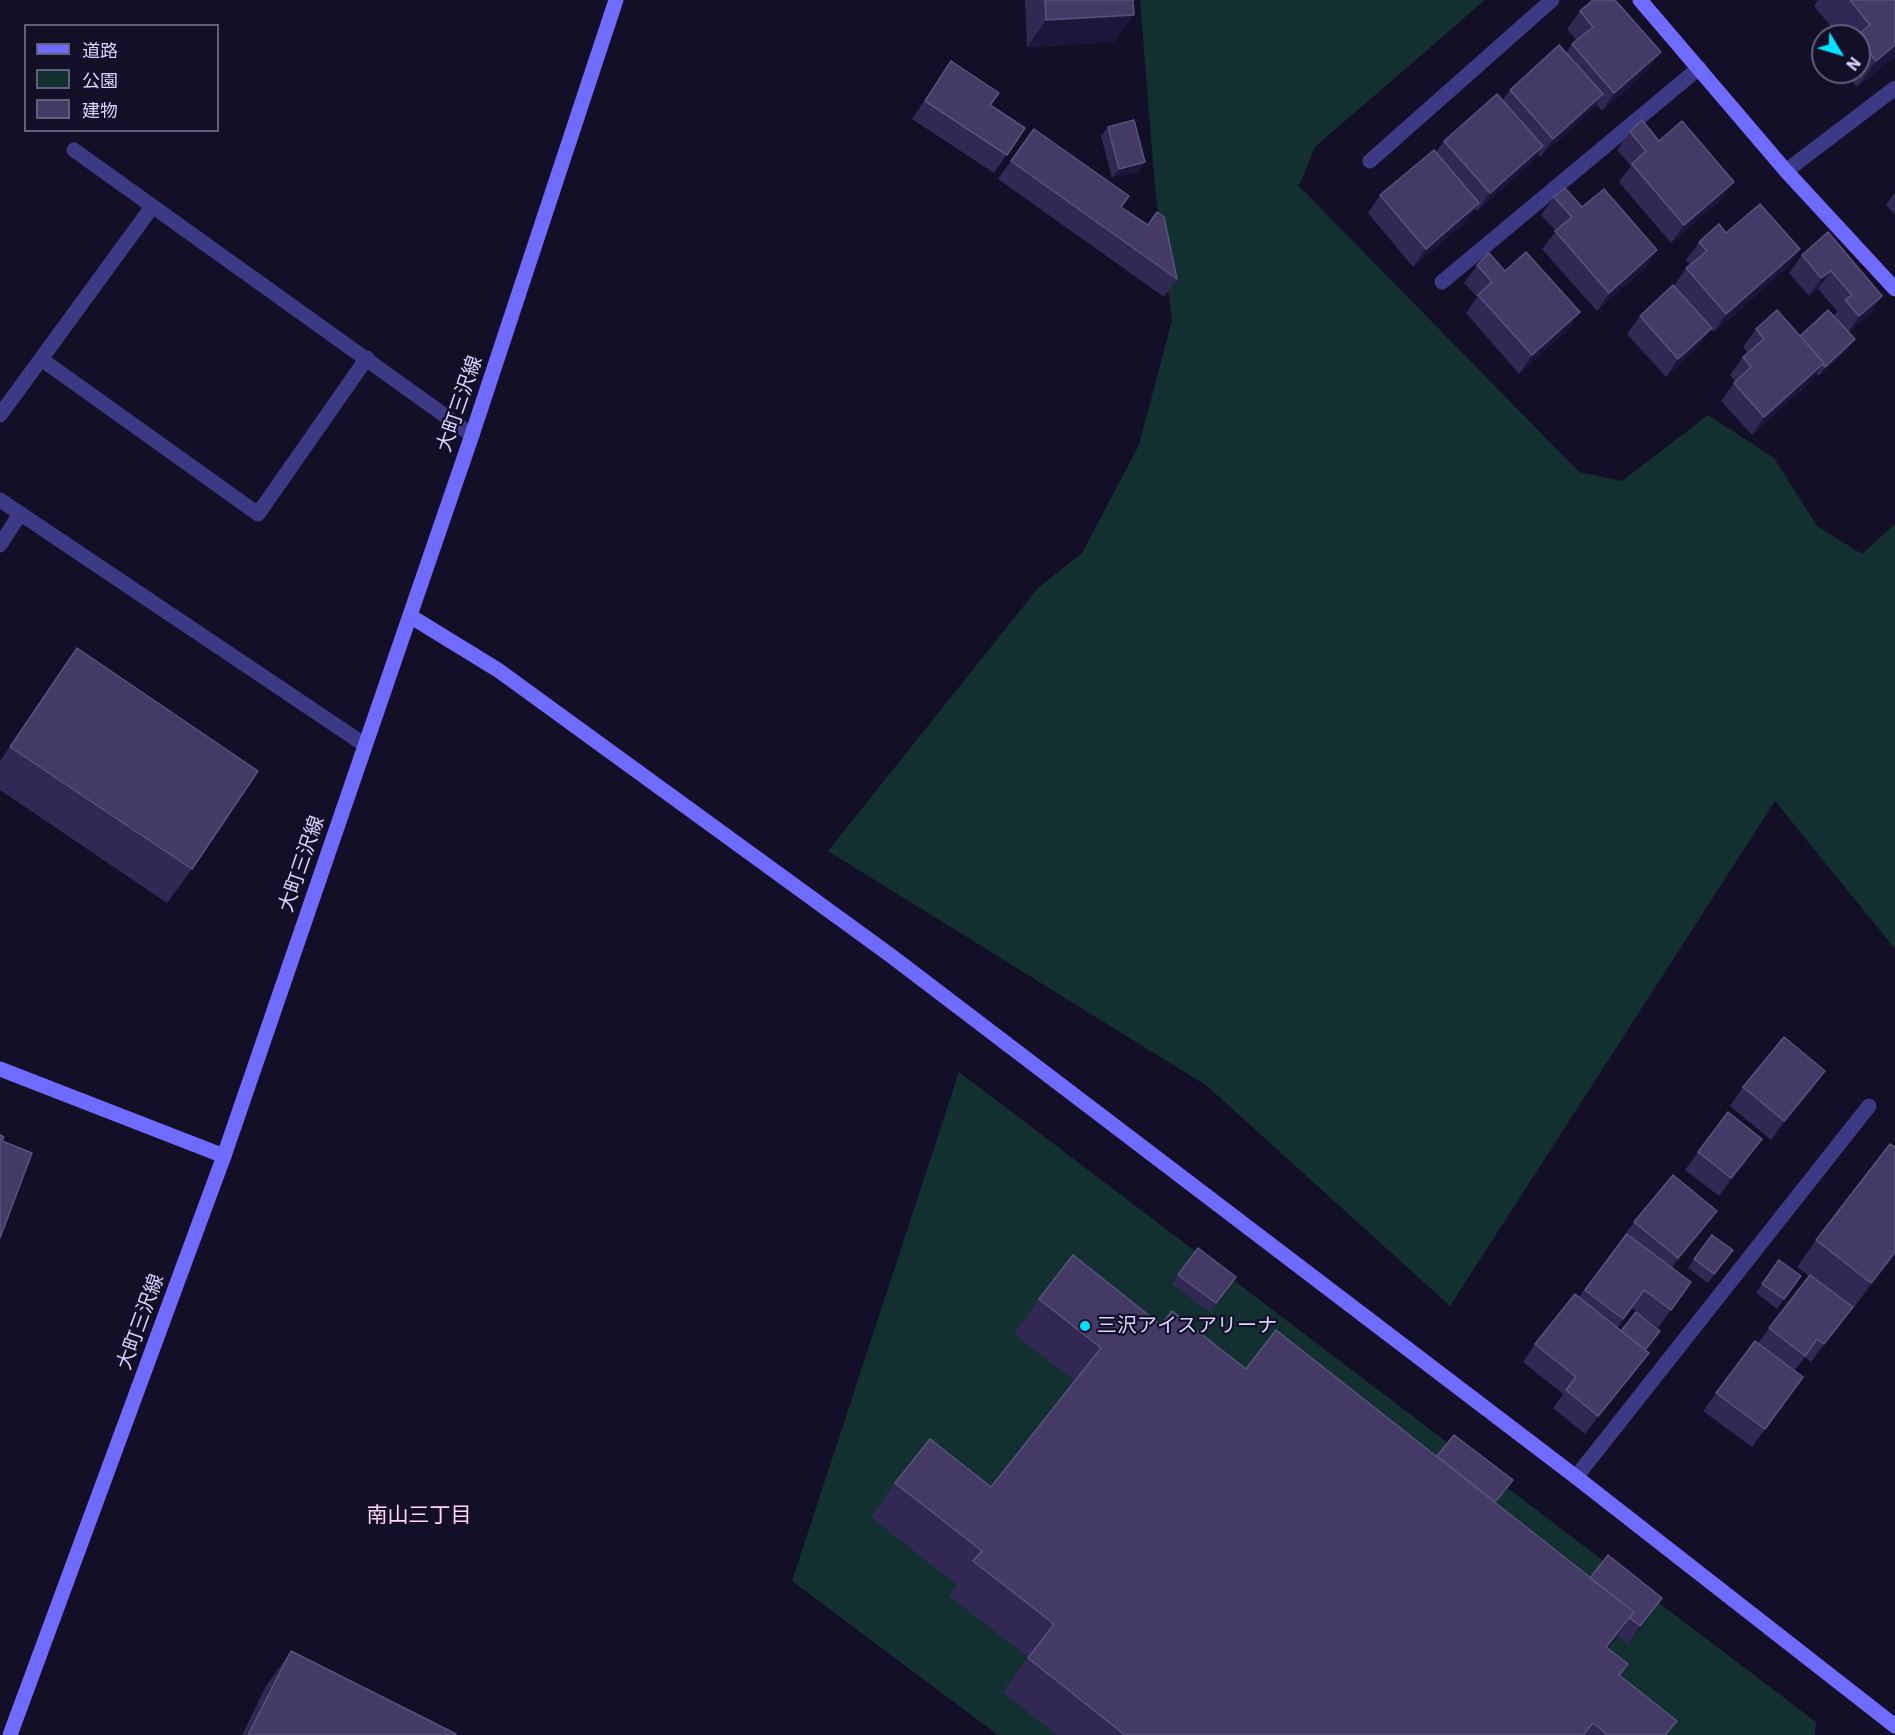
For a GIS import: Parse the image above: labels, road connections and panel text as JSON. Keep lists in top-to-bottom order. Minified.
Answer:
{"streets":{"street":["大町三沢線"]},"districts":["南山三丁目"],"places":["三沢アイスアリーナ"],"legend":["道路","公園","建物"],"north":"bottom right"}
